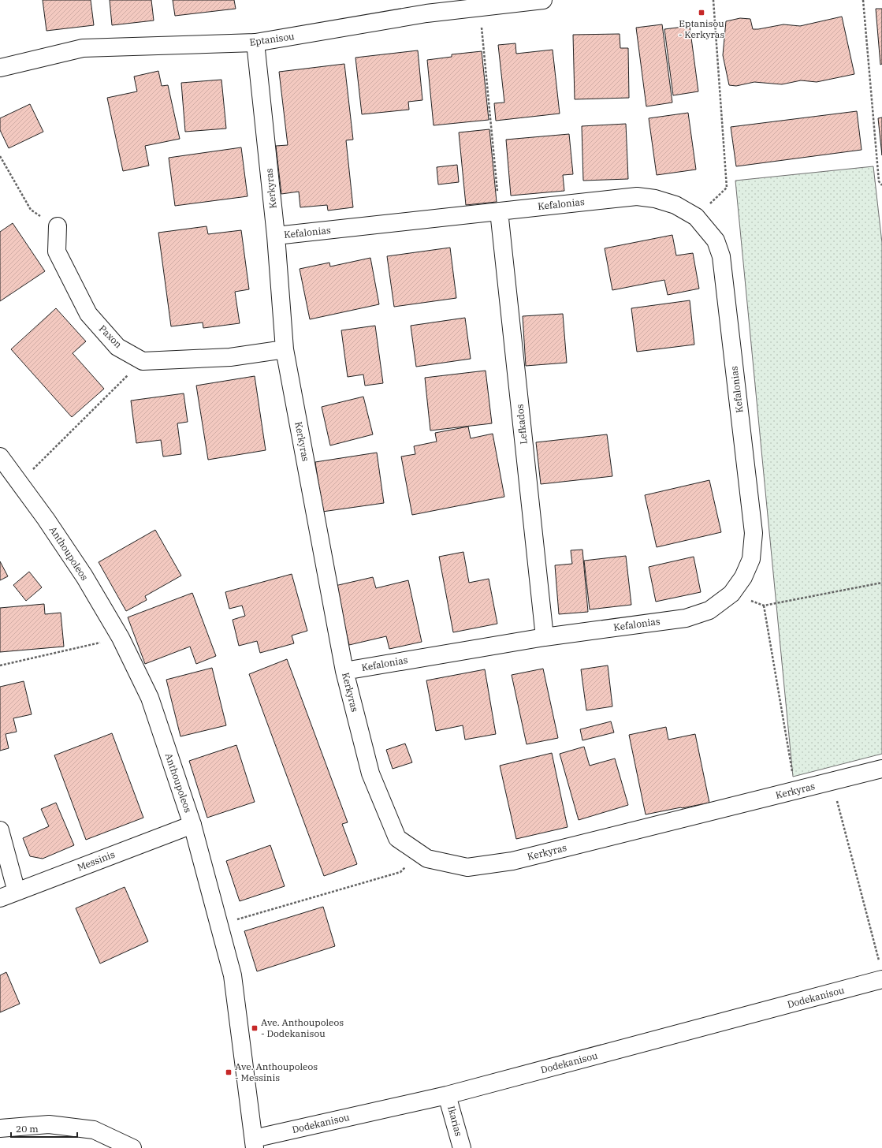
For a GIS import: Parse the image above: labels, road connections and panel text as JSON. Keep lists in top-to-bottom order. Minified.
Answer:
{"streets":{"street":["Eptanisou","Kerkyras","Kefalonias","Paxon","Lefkados","Anthoupoleos","Messinis","Dodekanisou","Ikarias"]},"crossings":[["Eptanisou","Kerkyras"],["Kerkyras","Kefalonias"],["Kefalonias","Lefkados"],["Anthoupoleos","Messinis"],["Anthoupoleos","Dodekanisou"],["Dodekanisou","Ikarias"]],"places":{"transit":["Eptanisou - Kerkyras","Ave. Anthoupoleos - Dodekanisou","Ave. Anthoupoleos - Messinis"]},"scale_bar":"20 m"}
